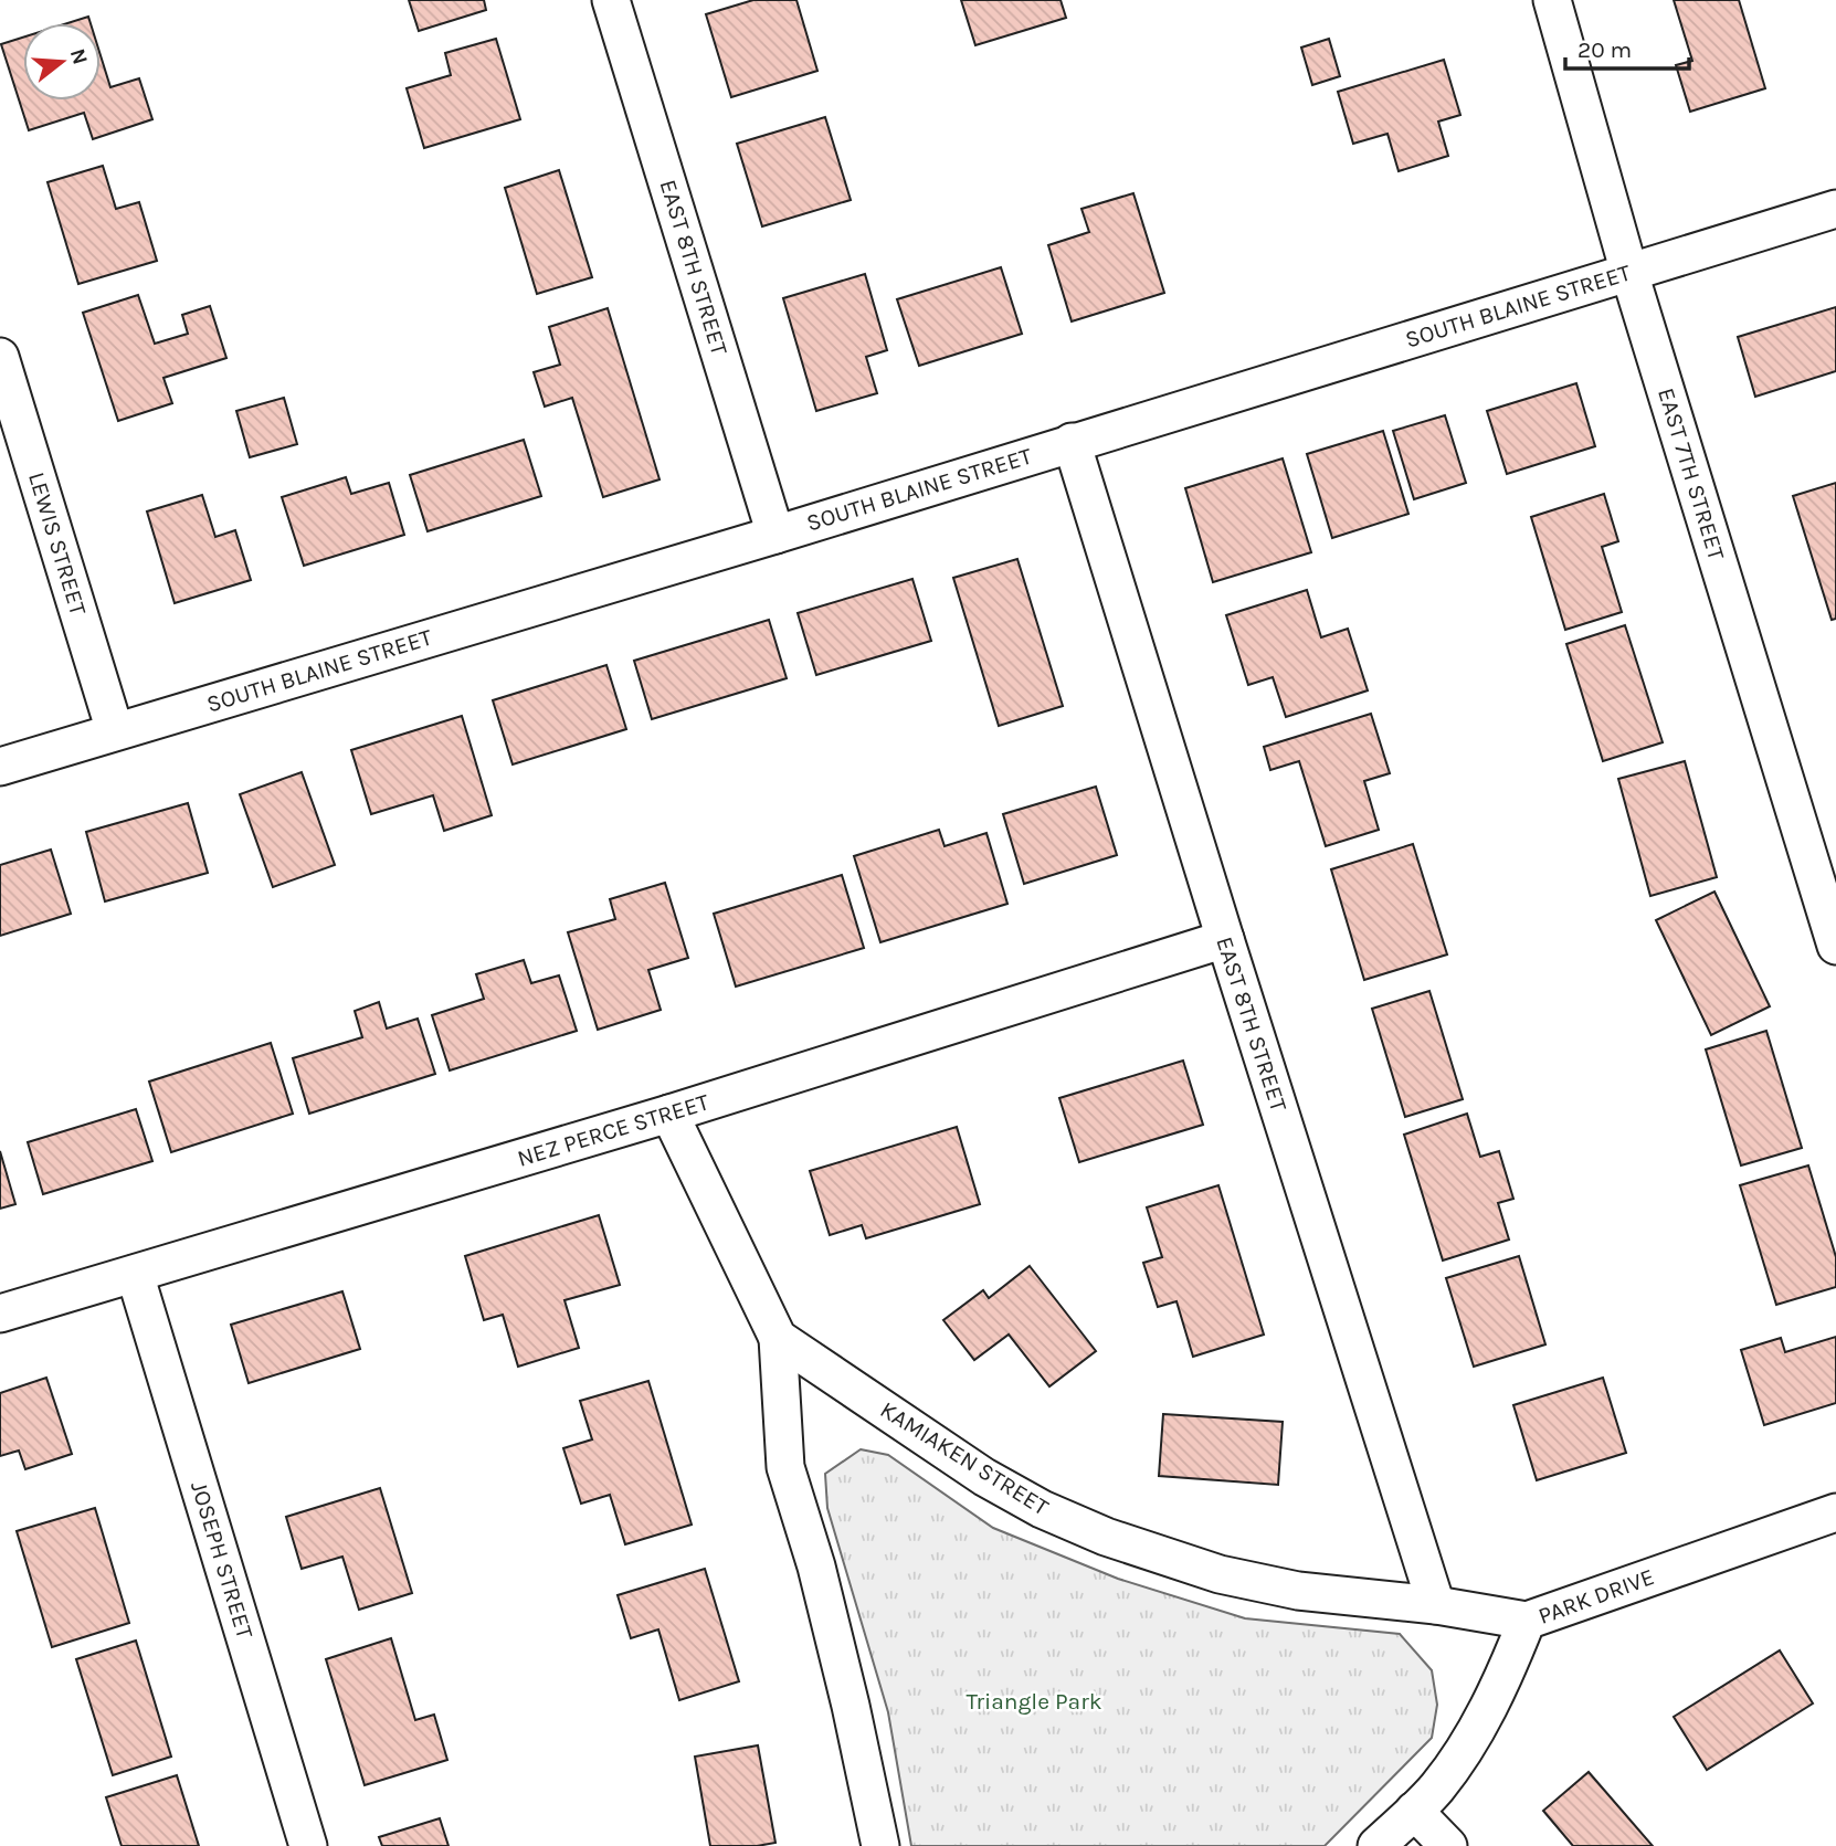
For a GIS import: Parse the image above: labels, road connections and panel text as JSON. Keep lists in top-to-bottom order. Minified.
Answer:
{"streets":{"street":["EAST 8TH STREET","SOUTH BLAINE STREET","EAST 7TH STREET","LEWIS STREET","NEZ PERCE STREET","KAMIAKEN STREET","JOSEPH STREET","PARK DRIVE"]},"crossings":[["EAST 8TH STREET","SOUTH BLAINE STREET"],["EAST 8TH STREET","NEZ PERCE STREET"],["EAST 8TH STREET","KAMIAKEN STREET"],["SOUTH BLAINE STREET","EAST 7TH STREET"],["SOUTH BLAINE STREET","LEWIS STREET"],["NEZ PERCE STREET","JOSEPH STREET"],["KAMIAKEN STREET","PARK DRIVE"]],"parks":["Triangle Park"],"scale_bar":"20 m","north":"right"}
